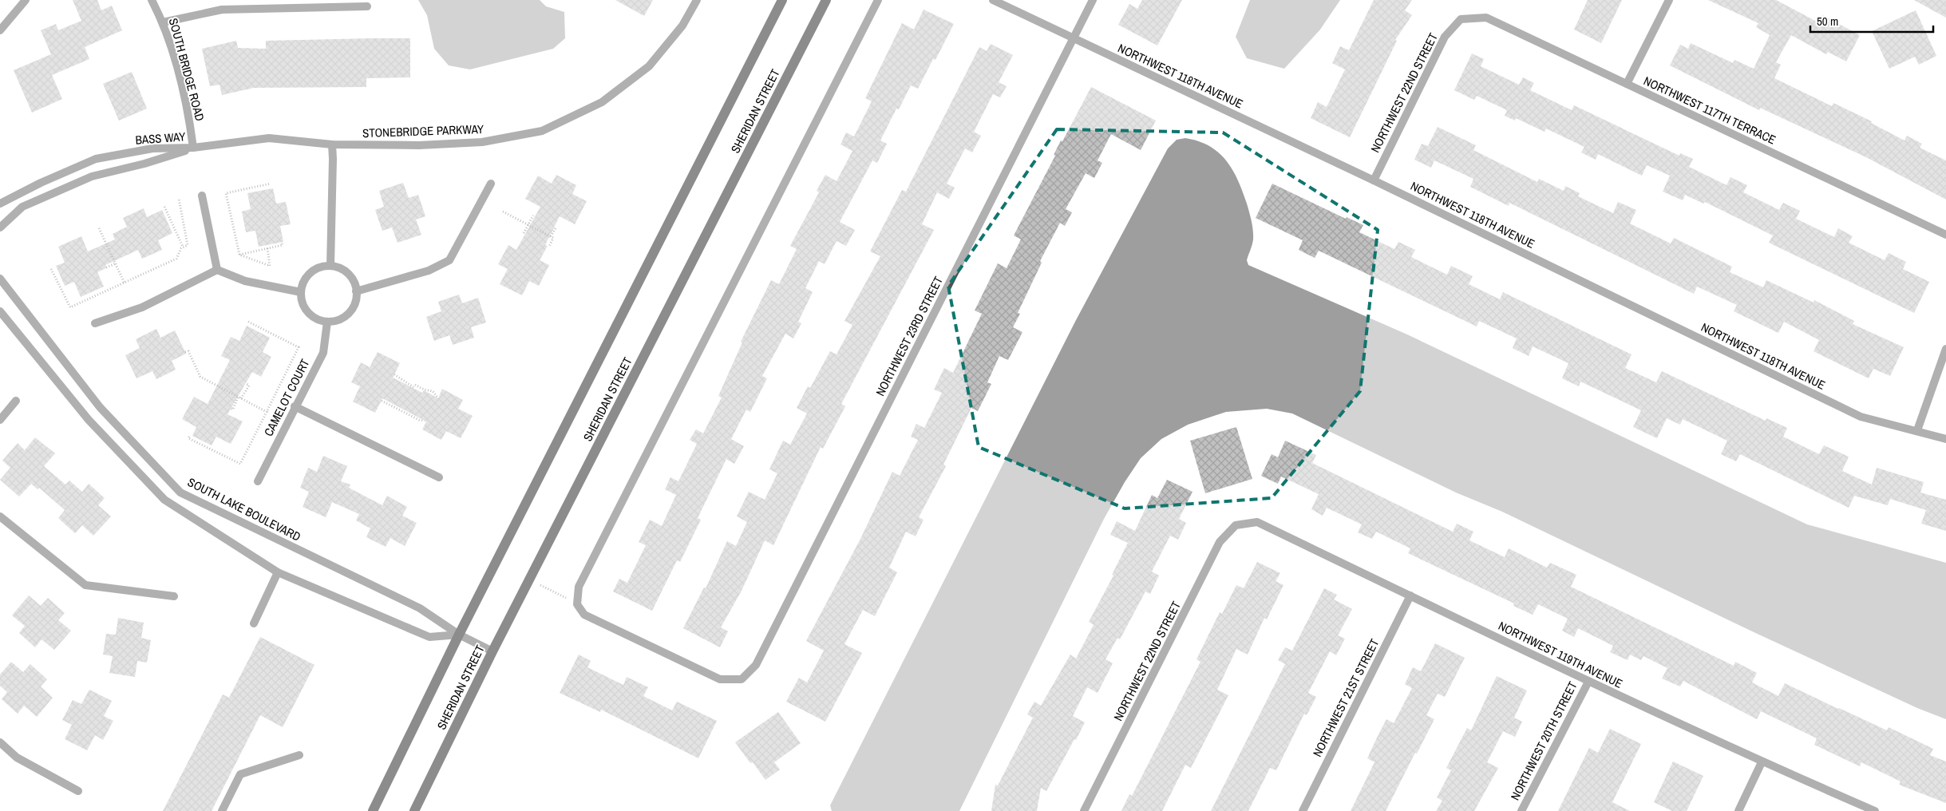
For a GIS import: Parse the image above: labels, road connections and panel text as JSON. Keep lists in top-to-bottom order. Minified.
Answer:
{"streets":{"main road":["SHERIDAN STREET"],"street":["SOUTH BRIDGE ROAD","NORTHWEST 118TH AVENUE","NORTHWEST 22ND STREET","NORTHWEST 117TH TERRACE","STONEBRIDGE PARKWAY","BASS WAY","NORTHWEST 23RD STREET","CAMELOT COURT","SOUTH LAKE BOULEVARD","NORTHWEST 119TH AVENUE","NORTHWEST 21ST STREET","NORTHWEST 20TH STREET"]},"crossings":[["SOUTH BRIDGE ROAD","STONEBRIDGE PARKWAY"],["SOUTH BRIDGE ROAD","BASS WAY"],["NORTHWEST 118TH AVENUE","NORTHWEST 22ND STREET"],["NORTHWEST 118TH AVENUE","NORTHWEST 23RD STREET"],["NORTHWEST 22ND STREET","NORTHWEST 117TH TERRACE"],["NORTHWEST 22ND STREET","NORTHWEST 119TH AVENUE"],["SHERIDAN STREET","SOUTH LAKE BOULEVARD"],["STONEBRIDGE PARKWAY","BASS WAY"],["NORTHWEST 119TH AVENUE","NORTHWEST 21ST STREET"],["NORTHWEST 119TH AVENUE","NORTHWEST 20TH STREET"]],"scale_bar":"50 m"}
